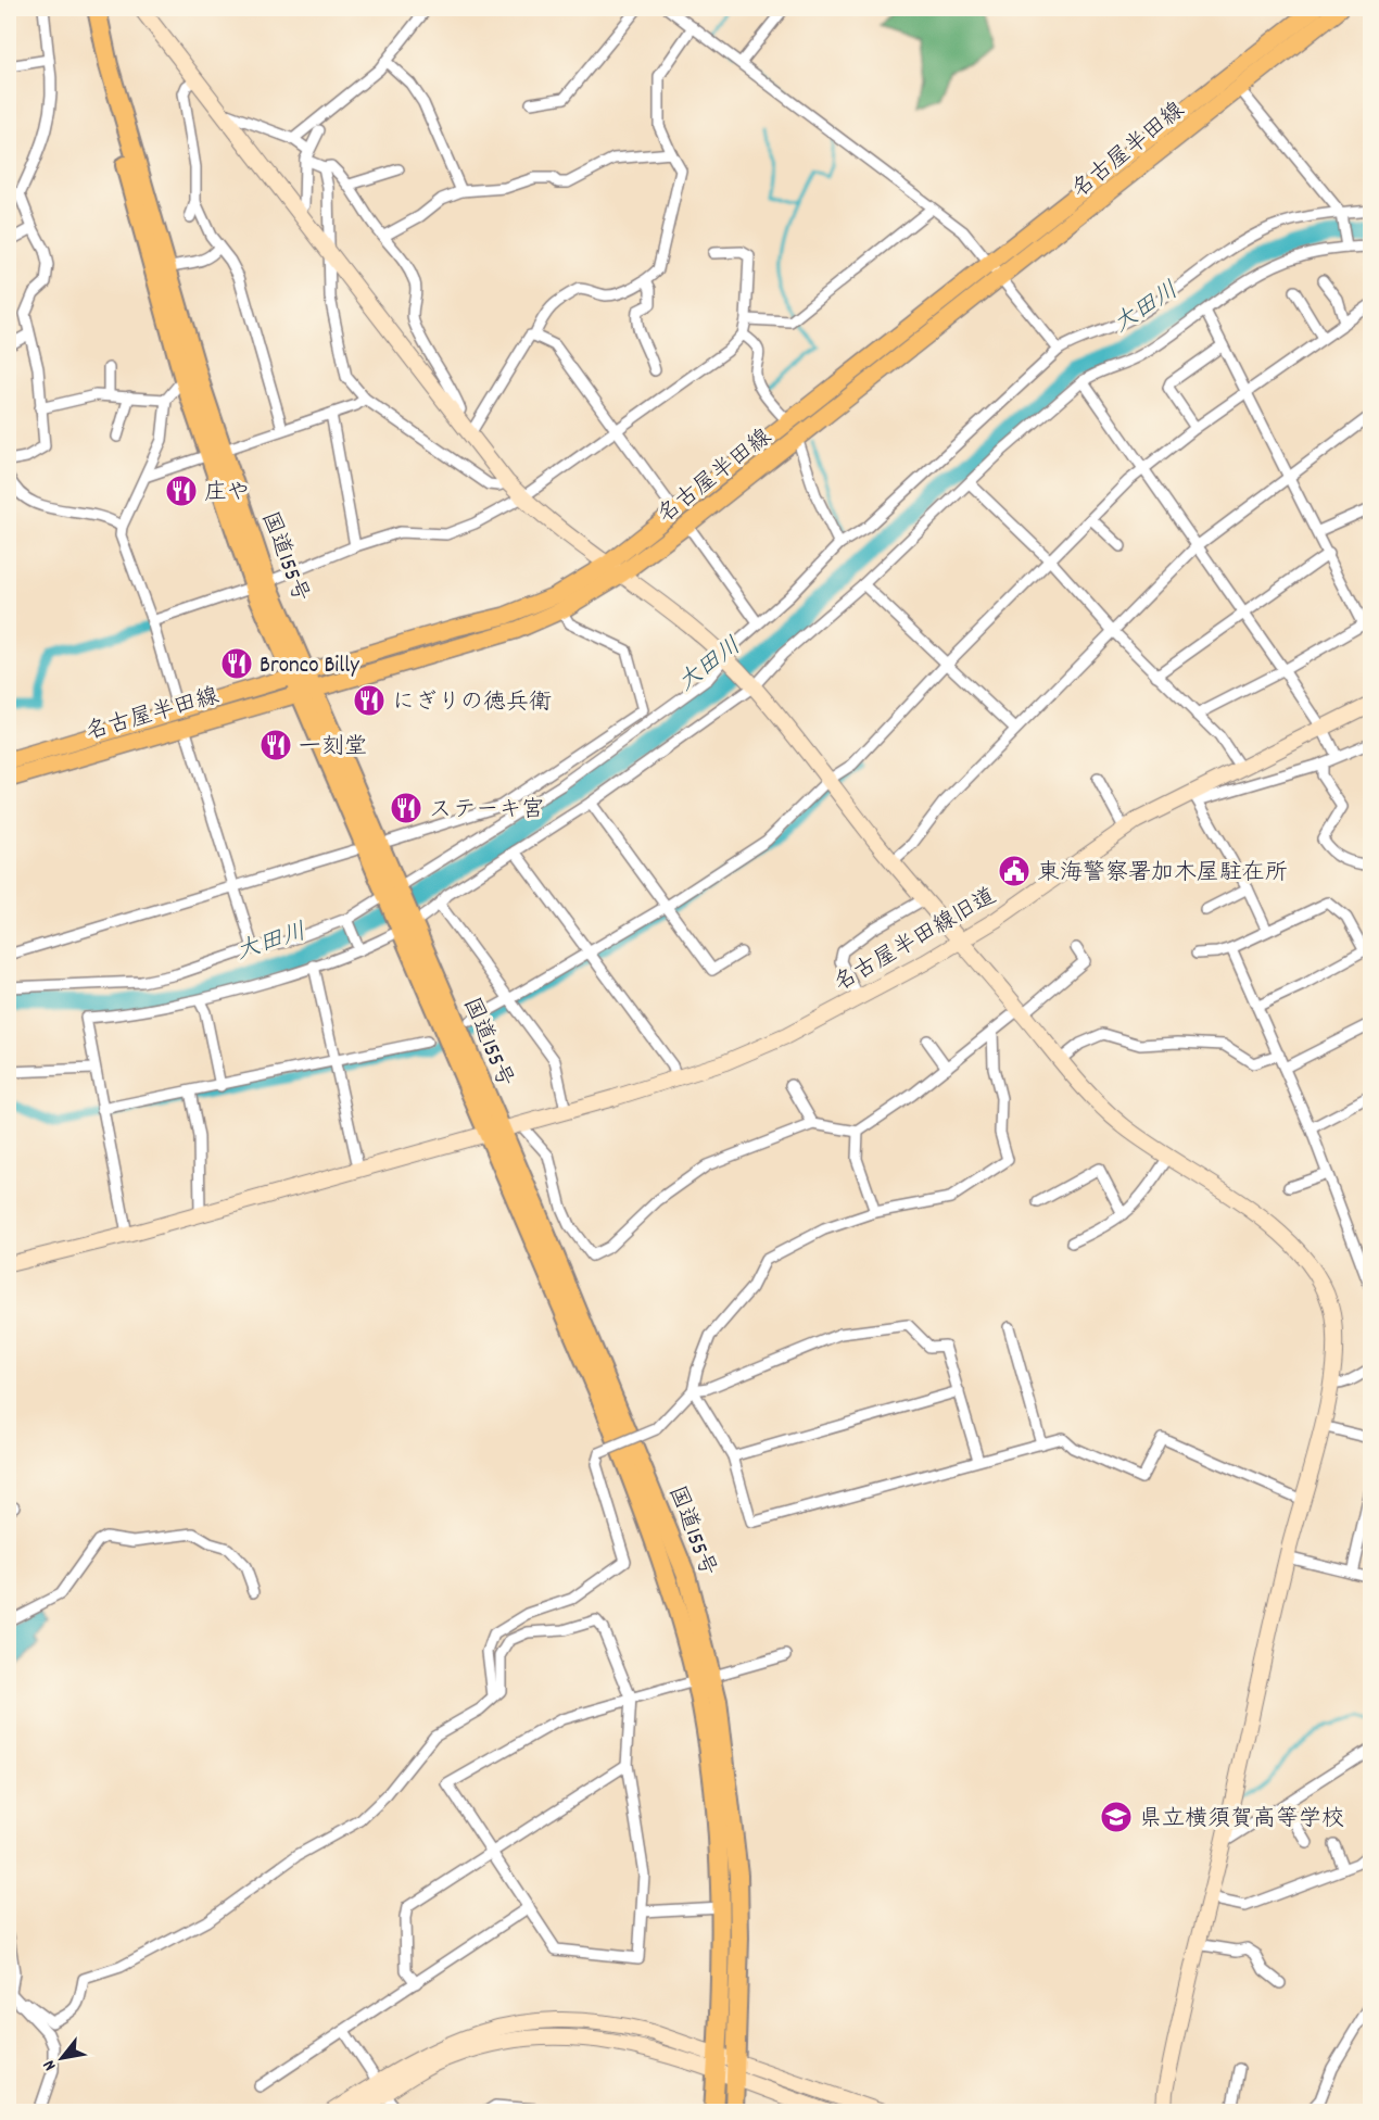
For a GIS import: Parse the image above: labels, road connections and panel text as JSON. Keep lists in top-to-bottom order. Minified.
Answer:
{"streets":{"highway":["国道155号"],"main road":["名古屋半田線"],"street":["名古屋半田線旧道"]},"crossings":[["名古屋半田線","国道155号"],["国道155号","名古屋半田線旧道"]],"water":["大田川"],"places":{"restaurant":["庄や","Bronco Billy","にぎりの徳兵衛","一刻堂","ステーキ宮"],"public building":["東海警察署加木屋駐在所"],"school or university":["県立横須賀高等学校"]},"north":"bottom left"}
